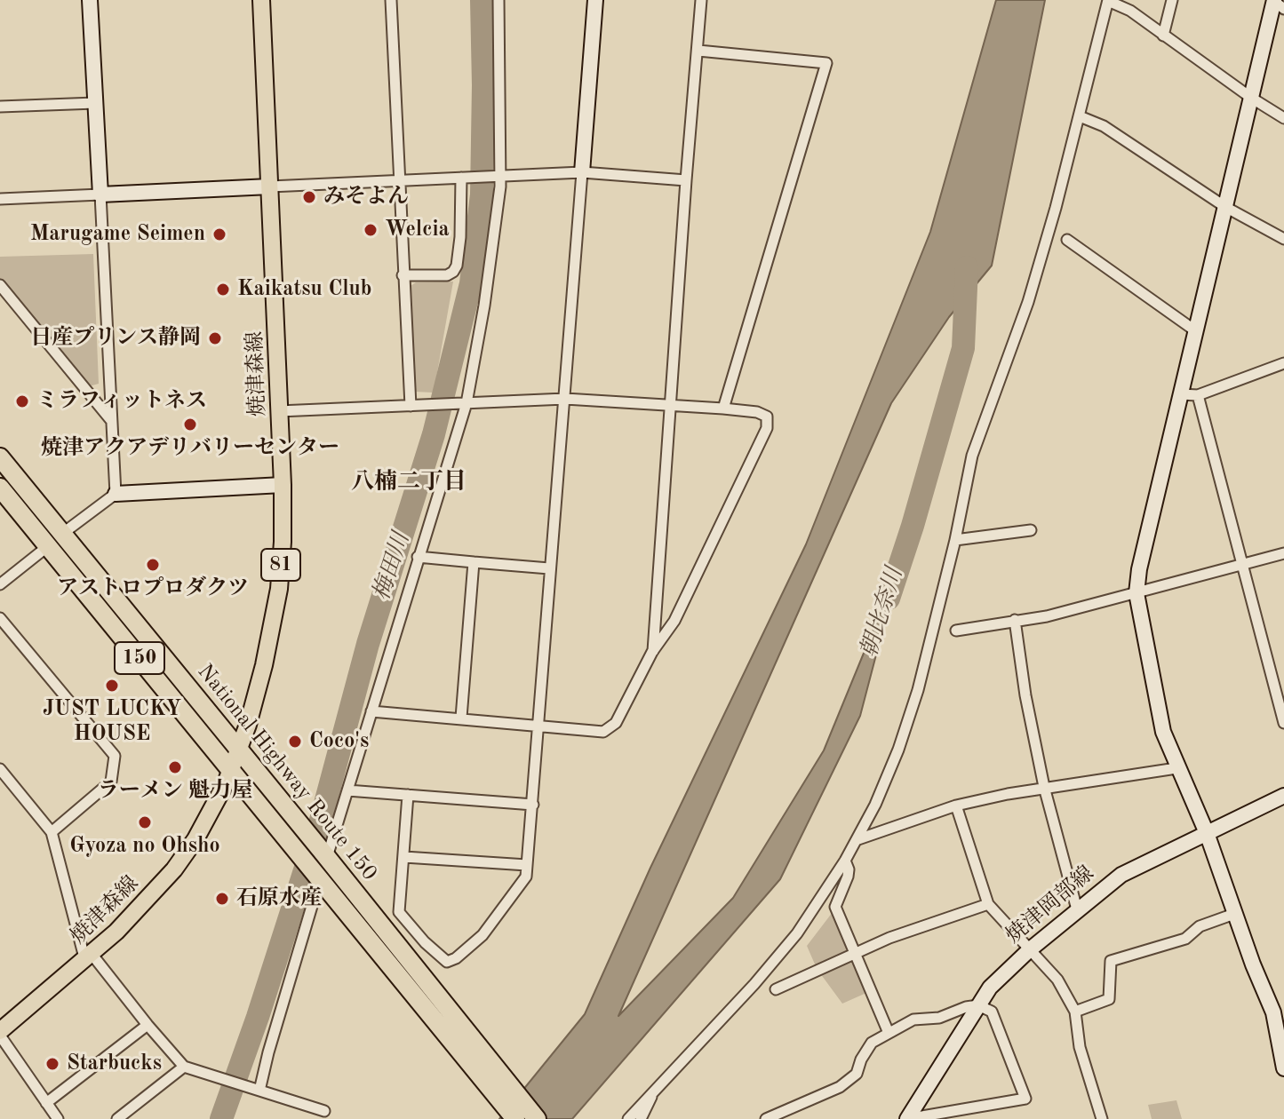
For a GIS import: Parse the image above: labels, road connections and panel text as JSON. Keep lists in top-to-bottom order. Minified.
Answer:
{"streets":{"highway":["150","National Highway Route 150"],"main road":["焼津森線","81"],"street":["焼津岡部線"]},"crossings":[["焼津森線","National Highway Route 150"]],"districts":["八楠二丁目"],"water":["梅田川","朝比奈川"],"places":["みそよん","Welcia","Marugame Seimen","Kaikatsu Club","日産プリンス静岡","ミラフィットネス","焼津アクアデリバリーセンター","アストロプロダクツ","JUST LUCKY HOUSE","Coco's","ラーメン 魁力屋","Gyoza no Ohsho","石原水産","Starbucks"]}
